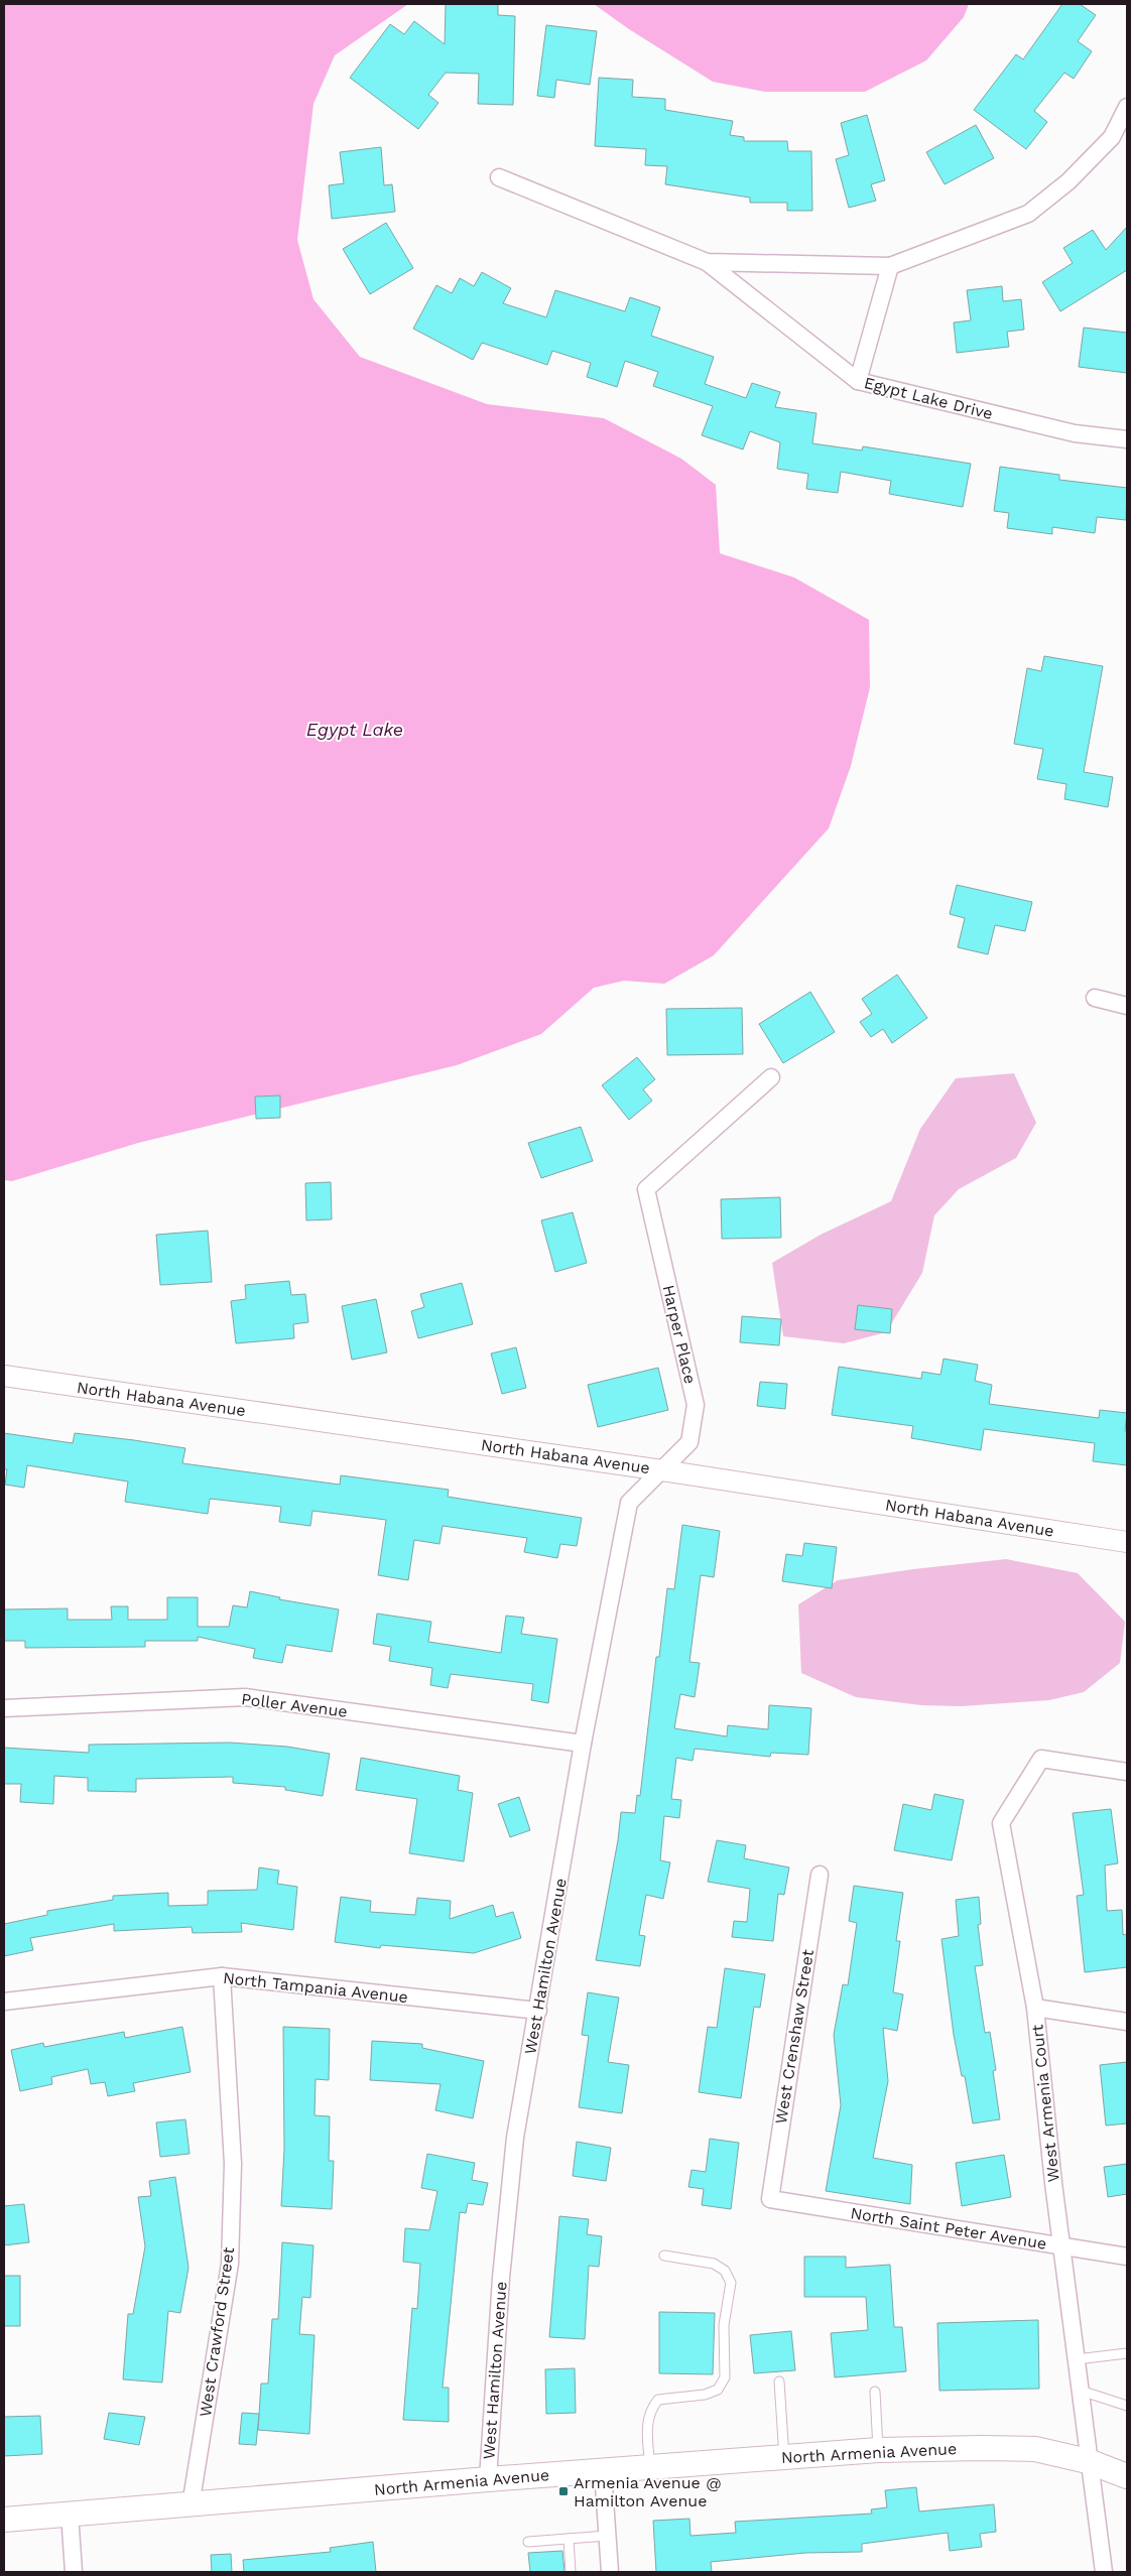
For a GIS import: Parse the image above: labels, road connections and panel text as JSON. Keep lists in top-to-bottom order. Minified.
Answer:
{"streets":{"main road":["North Armenia Avenue"],"street":["Egypt Lake Drive","Harper Place","North Habana Avenue","Poller Avenue","West Hamilton Avenue","North Tampania Avenue","West Crenshaw Street","West Armenia Court","North Saint Peter Avenue","West Crawford Street"]},"crossings":[["Harper Place","North Habana Avenue"],["Harper Place","West Hamilton Avenue"],["North Habana Avenue","West Hamilton Avenue"],["Poller Avenue","West Hamilton Avenue"],["West Hamilton Avenue","North Tampania Avenue"],["West Hamilton Avenue","North Armenia Avenue"],["North Tampania Avenue","West Crawford Street"],["West Crenshaw Street","North Saint Peter Avenue"],["West Armenia Court","North Saint Peter Avenue"],["West Armenia Court","North Armenia Avenue"],["West Crawford Street","North Armenia Avenue"]],"water":["Egypt Lake"],"places":{"transit":["Armenia Avenue @ Hamilton Avenue"]}}
